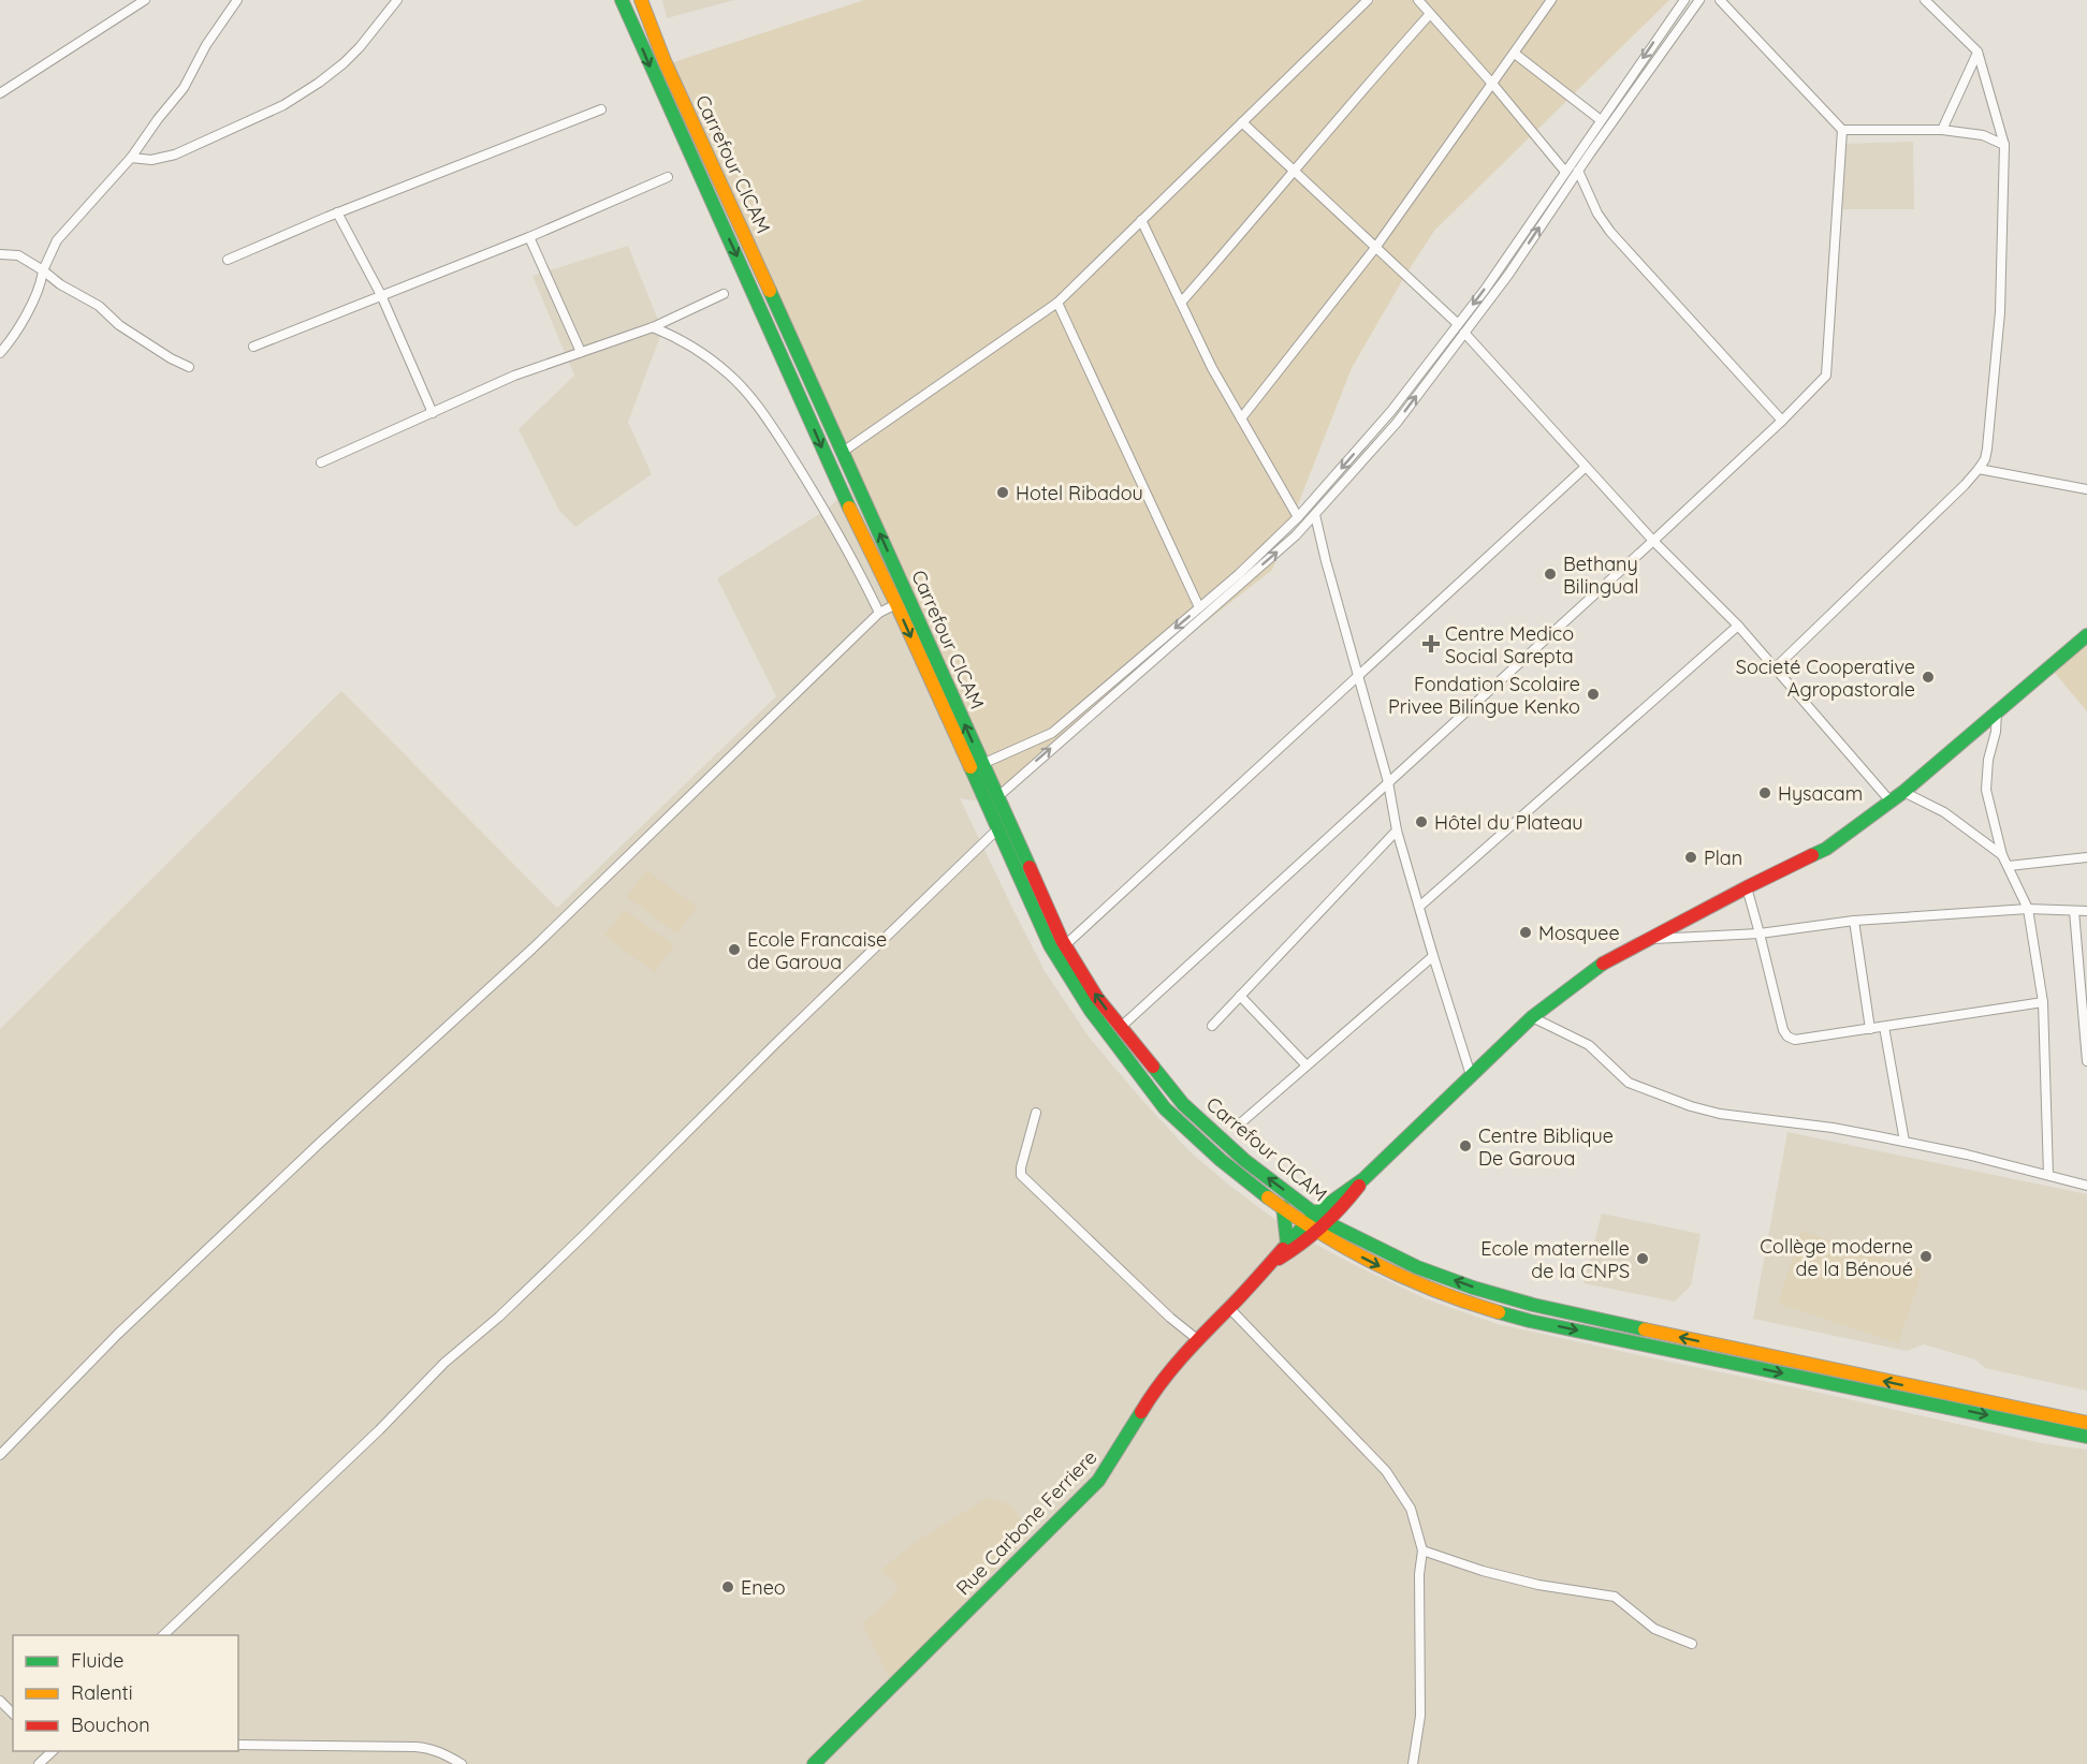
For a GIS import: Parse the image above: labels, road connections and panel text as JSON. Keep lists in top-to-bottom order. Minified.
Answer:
{"streets":{"main road":["Carrefour CICAM","Rue Carbone Ferriere"]},"crossings":[["Carrefour CICAM","Rue Carbone Ferriere"]],"places":{"other":["Hotel Ribadou","Bethany Bilingual","Societé Cooperative Agropastorale","Fondation Scolaire Privee Bilingue Kenko","Hysacam","Hôtel du Plateau","Plan","Mosquee","Ecole Francaise de Garoua","Centre Biblique De Garoua","Collège moderne de la Bénoué","Ecole maternelle de la CNPS","Eneo"],"health":["Centre Medico Social Sarepta"]},"legend":["Fluide","Ralenti","Bouchon"]}
